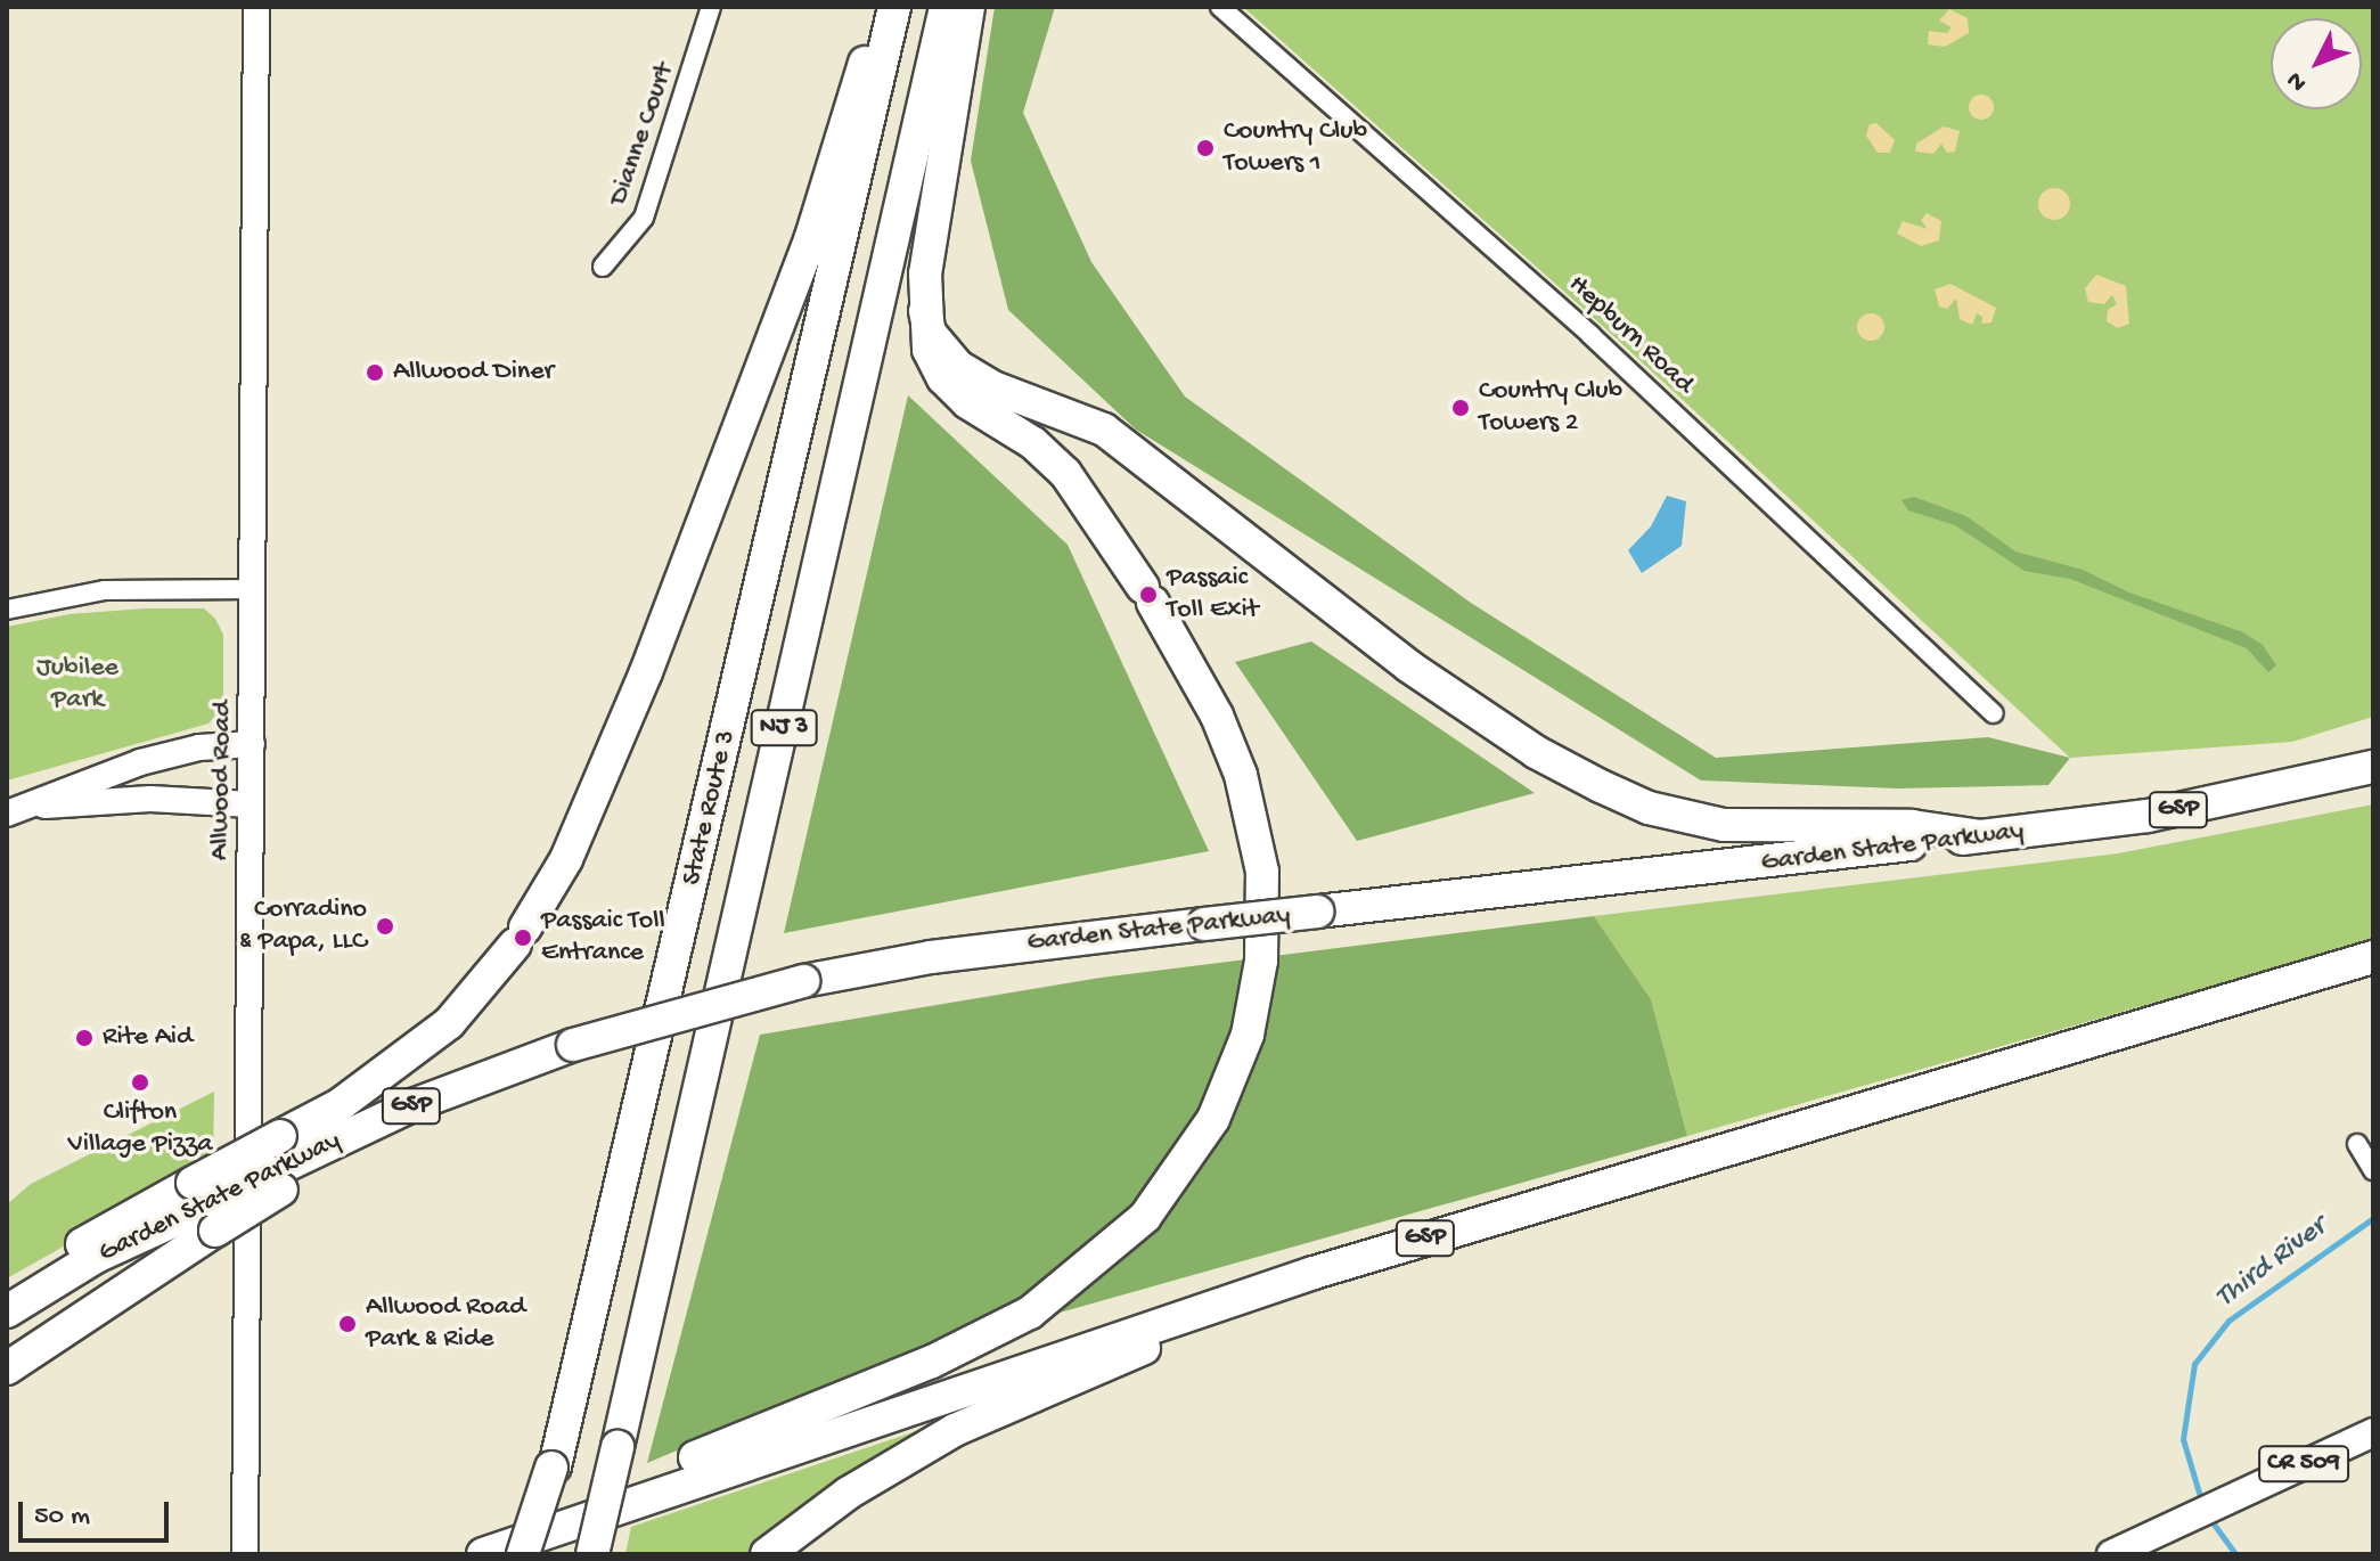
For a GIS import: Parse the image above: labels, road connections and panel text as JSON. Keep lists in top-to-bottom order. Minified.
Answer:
{"streets":{"highway":["NJ 3","State Route 3","GSP","Garden State Parkway"],"main road":["Allwood Road","CR 509"],"street":["Dianne Court","Hepburn Road"]},"water":["Third River"],"parks":["Jubilee Park"],"places":["Country Club Towers 1","Allwood Diner","Country Club Towers 2","Passaic Toll Exit","Corradino & Papa, LLC","Passaic Toll Entrance","Rite Aid","Clifton Village Pizza","Allwood Road Park & Ride"],"scale_bar":"50 m","north":"bottom left"}
